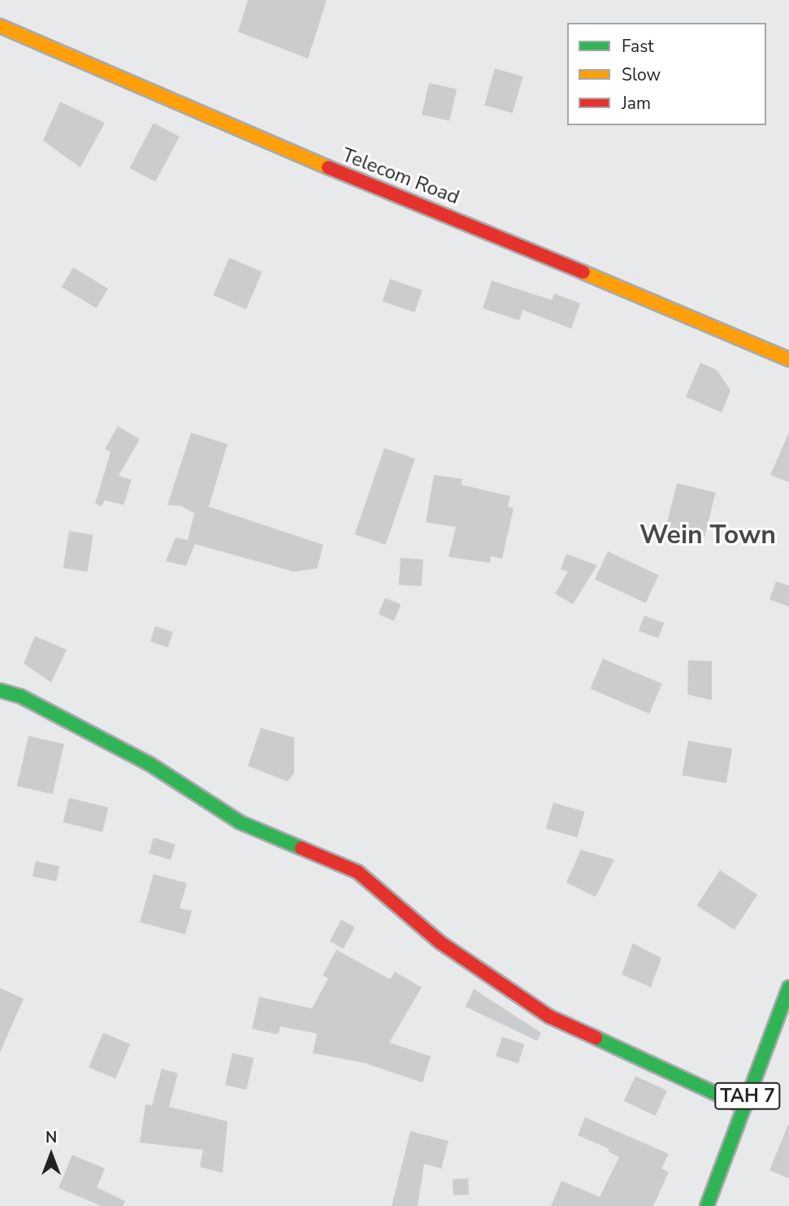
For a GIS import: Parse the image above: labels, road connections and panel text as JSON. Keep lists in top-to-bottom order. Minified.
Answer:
{"streets":{"main road":["Telecom Road","TAH 7"]},"districts":["Wein Town"],"legend":["Fast","Slow","Jam"],"north":"top"}
